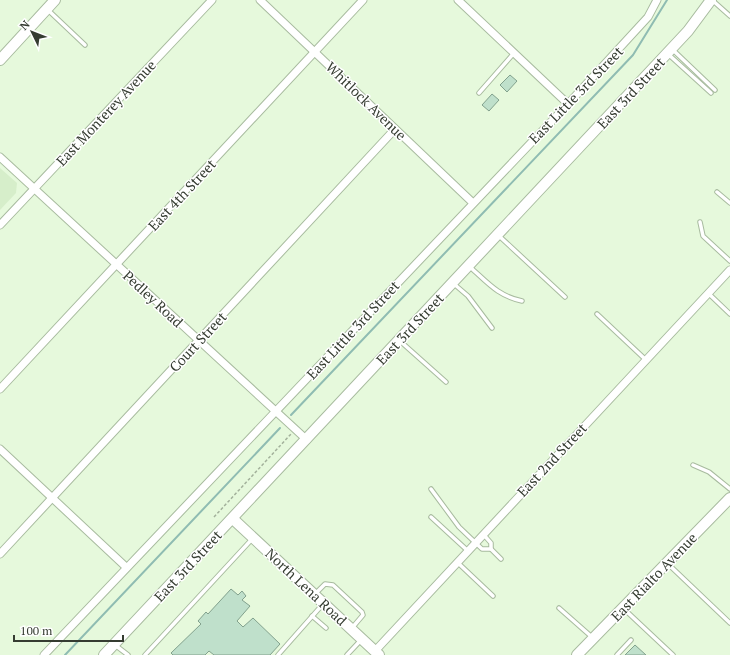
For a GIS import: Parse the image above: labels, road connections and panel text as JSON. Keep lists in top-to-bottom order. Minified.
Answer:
{"streets":{"main road":["East 3rd Street","East Rialto Avenue","North Lena Road"],"street":["East Little 3rd Street","Whitlock Avenue","East Monterey Avenue","East 4th Street","Pedley Road","Court Street","East 2nd Street"]},"crossings":[["East 3rd Street","Pedley Road"],["East 3rd Street","North Lena Road"],["East Little 3rd Street","Whitlock Avenue"],["East Little 3rd Street","Pedley Road"],["Whitlock Avenue","East 4th Street"],["Whitlock Avenue","Court Street"],["East Monterey Avenue","Pedley Road"],["East 4th Street","Pedley Road"],["Pedley Road","Court Street"],["East 2nd Street","North Lena Road"]],"scale_bar":"100 m","north":"top left"}
